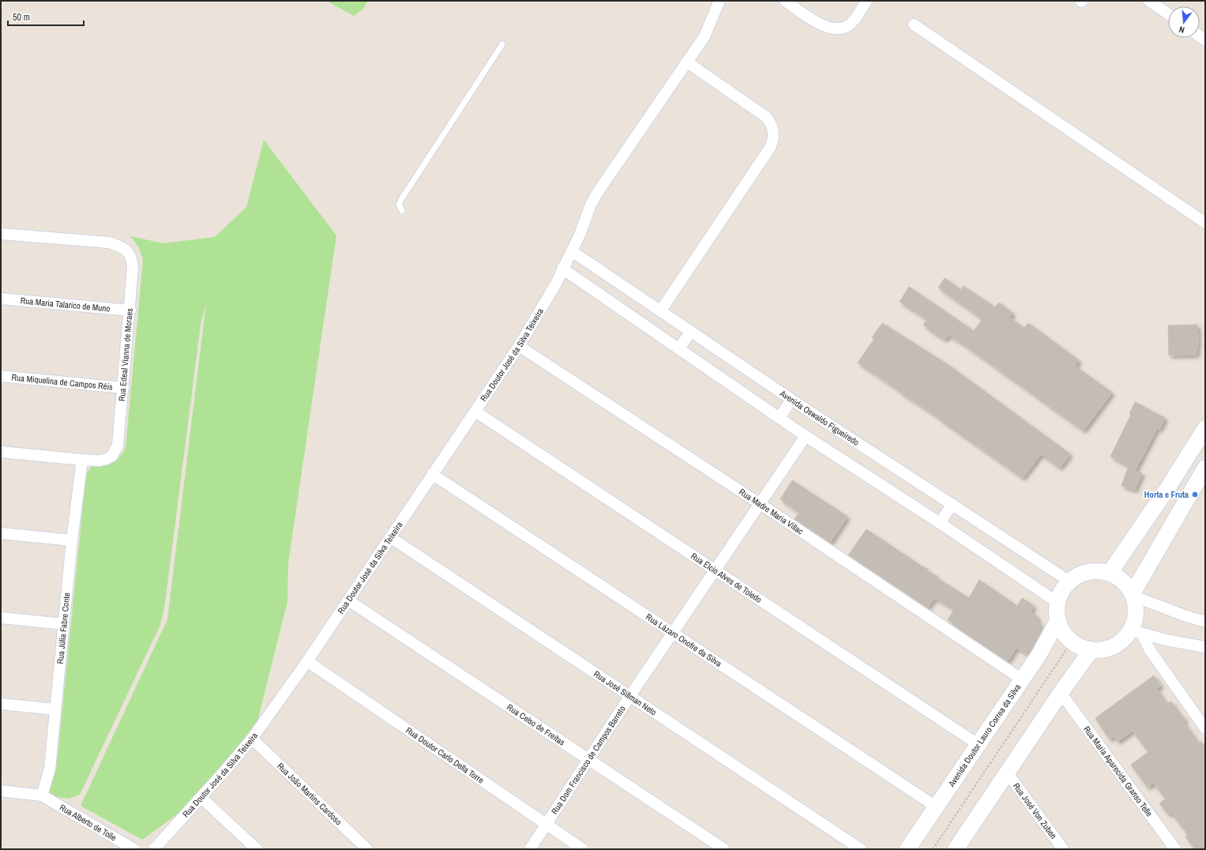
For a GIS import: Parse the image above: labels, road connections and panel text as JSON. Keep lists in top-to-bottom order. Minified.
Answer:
{"streets":{"main road":["Avenida Doutor Lauro Correa da Silva"],"street":["Rua Maria Talarico de Muno","Rua Edeal Vianna de Moraes","Rua Doutor José da Silva Teixeira","Rua Miquelina de Campos Réis","Avenida Oswaldo Figueiredo","Rua Madre Maria Villac","Rua Élcio Alves de Toledo","Rua Júlia Fabre Conte","Rua Lázaro Onofre da Silva","Rua José Sillman Neto","Rua Celso de Freitas","Rua Doutor Carlo Della Torre","Rua Dom Francisco de Campos Barreto","Rua Maria Aparecida Granso Telle","Rua João Martins Cardoso","Rua José Von Zuben","Rua Alberto de Tolle"]},"crossings":[["Rua Maria Talarico de Muno","Rua Edeal Vianna de Moraes"],["Rua Edeal Vianna de Moraes","Rua Miquelina de Campos Réis"],["Rua Edeal Vianna de Moraes","Rua Júlia Fabre Conte"],["Rua Doutor José da Silva Teixeira","Avenida Oswaldo Figueiredo"],["Rua Doutor José da Silva Teixeira","Rua Madre Maria Villac"],["Rua Doutor José da Silva Teixeira","Rua Élcio Alves de Toledo"],["Rua Doutor José da Silva Teixeira","Rua Lázaro Onofre da Silva"],["Rua Doutor José da Silva Teixeira","Rua José Sillman Neto"],["Rua Doutor José da Silva Teixeira","Rua Celso de Freitas"],["Rua Doutor José da Silva Teixeira","Rua Doutor Carlo Della Torre"],["Rua Doutor José da Silva Teixeira","Rua João Martins Cardoso"],["Avenida Oswaldo Figueiredo","Avenida Doutor Lauro Correa da Silva"],["Rua Madre Maria Villac","Avenida Doutor Lauro Correa da Silva"],["Rua Madre Maria Villac","Rua Dom Francisco de Campos Barreto"],["Rua Élcio Alves de Toledo","Avenida Doutor Lauro Correa da Silva"],["Rua Élcio Alves de Toledo","Rua Dom Francisco de Campos Barreto"],["Rua Júlia Fabre Conte","Rua Alberto de Tolle"],["Rua Lázaro Onofre da Silva","Avenida Doutor Lauro Correa da Silva"],["Rua Lázaro Onofre da Silva","Rua Dom Francisco de Campos Barreto"],["Rua José Sillman Neto","Rua Dom Francisco de Campos Barreto"],["Rua Celso de Freitas","Rua Dom Francisco de Campos Barreto"],["Rua Doutor Carlo Della Torre","Rua Dom Francisco de Campos Barreto"]],"places":["Horta e Fruta"],"scale_bar":"50 m","north":"bottom"}
